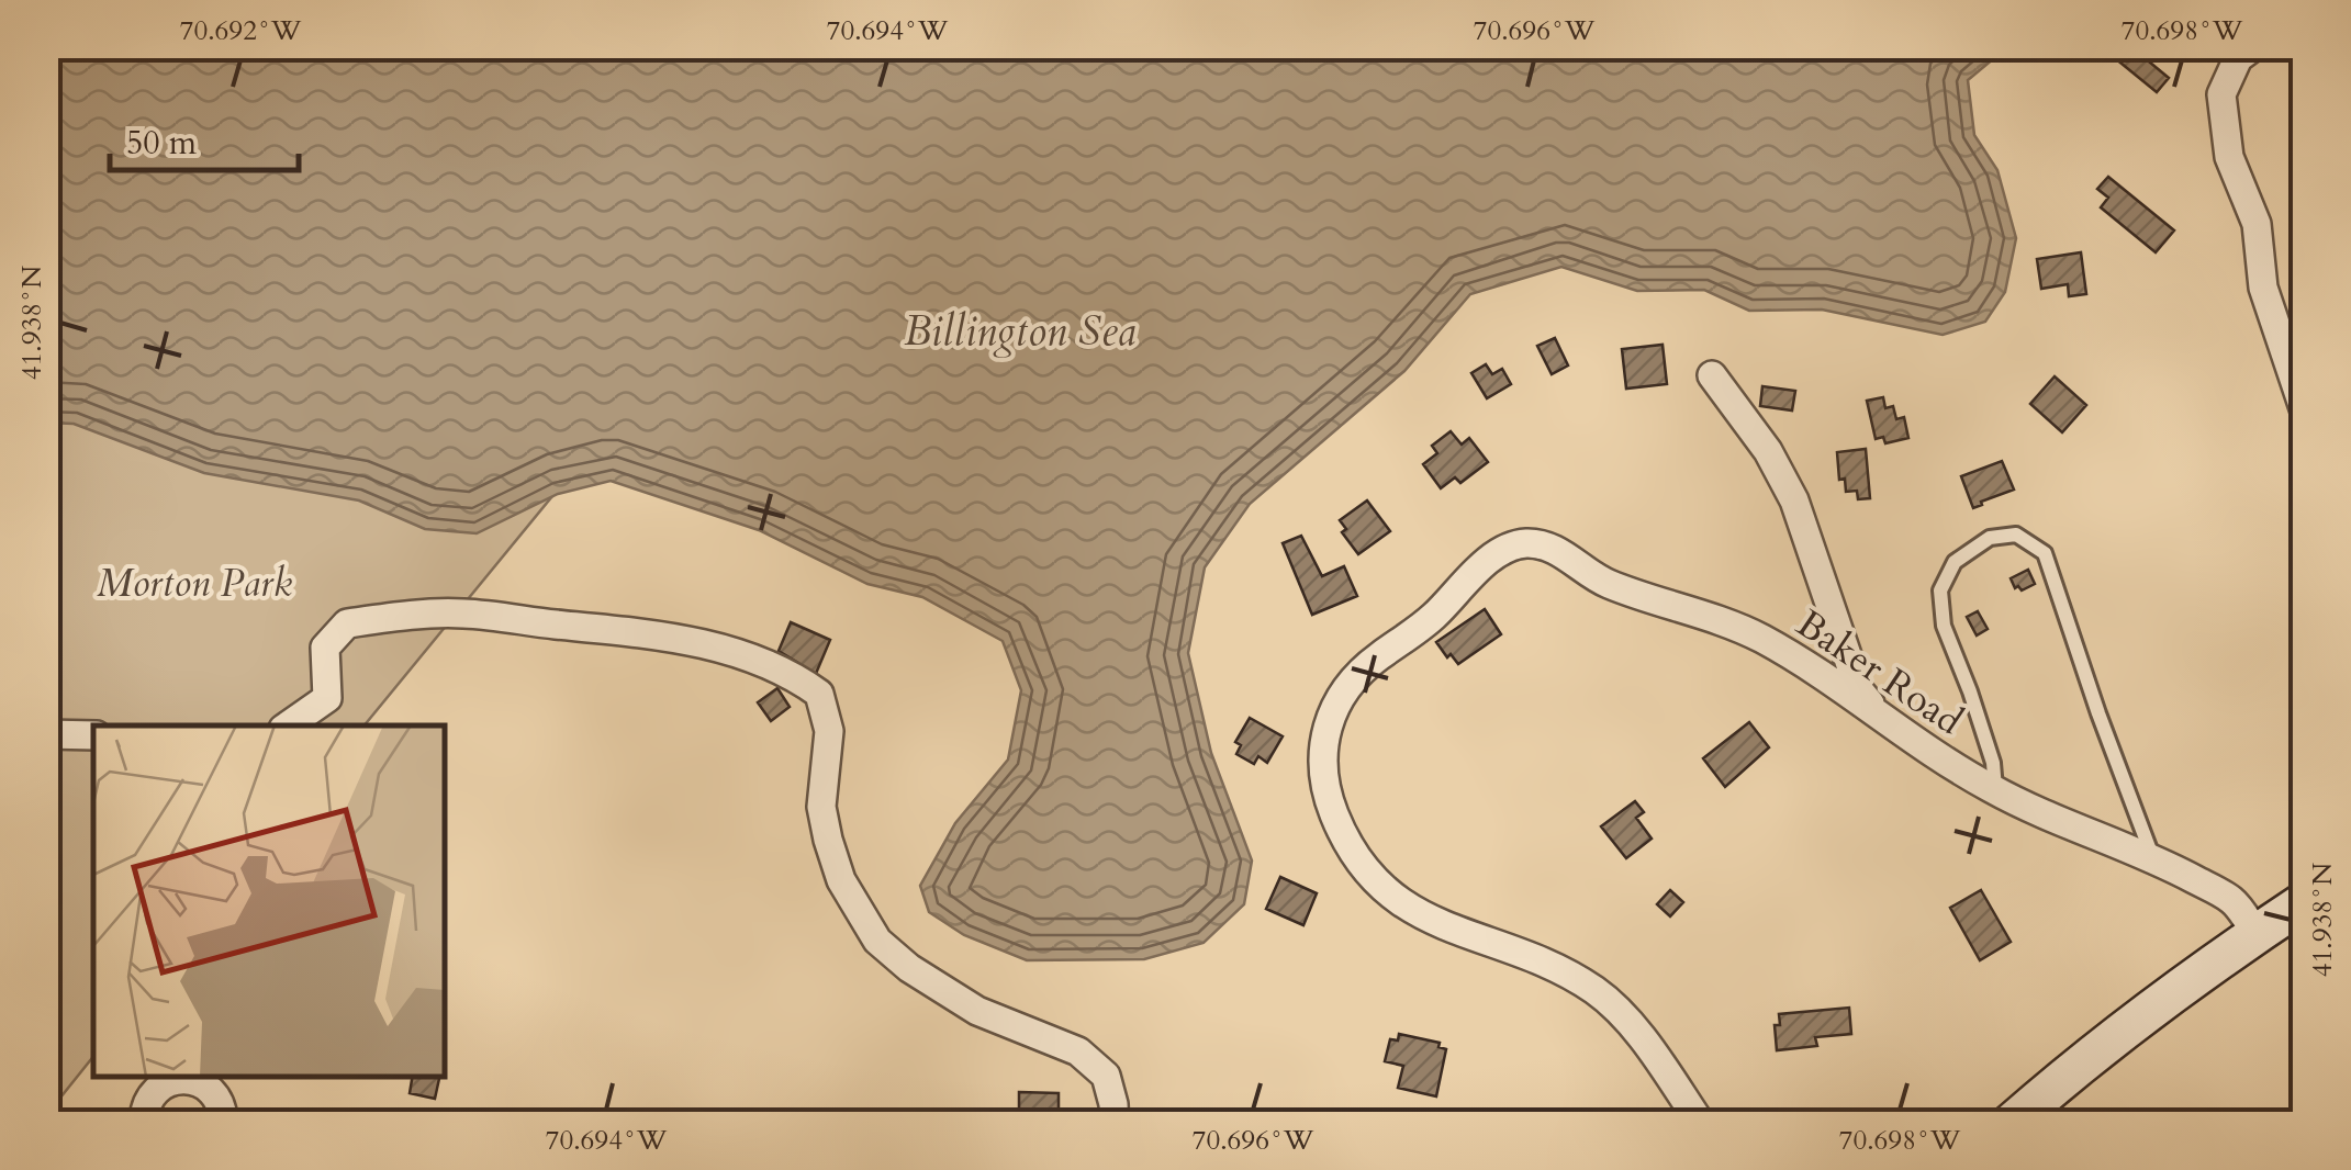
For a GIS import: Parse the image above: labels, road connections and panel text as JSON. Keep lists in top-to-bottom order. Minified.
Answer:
{"streets":{"street":["Baker Road"]},"water":["Billington Sea"],"parks":["Morton Park"],"scale_bar":"50 m","coordinates":["70.692°W","70.694°W","70.696°W","70.698°W","41.938°N"]}
